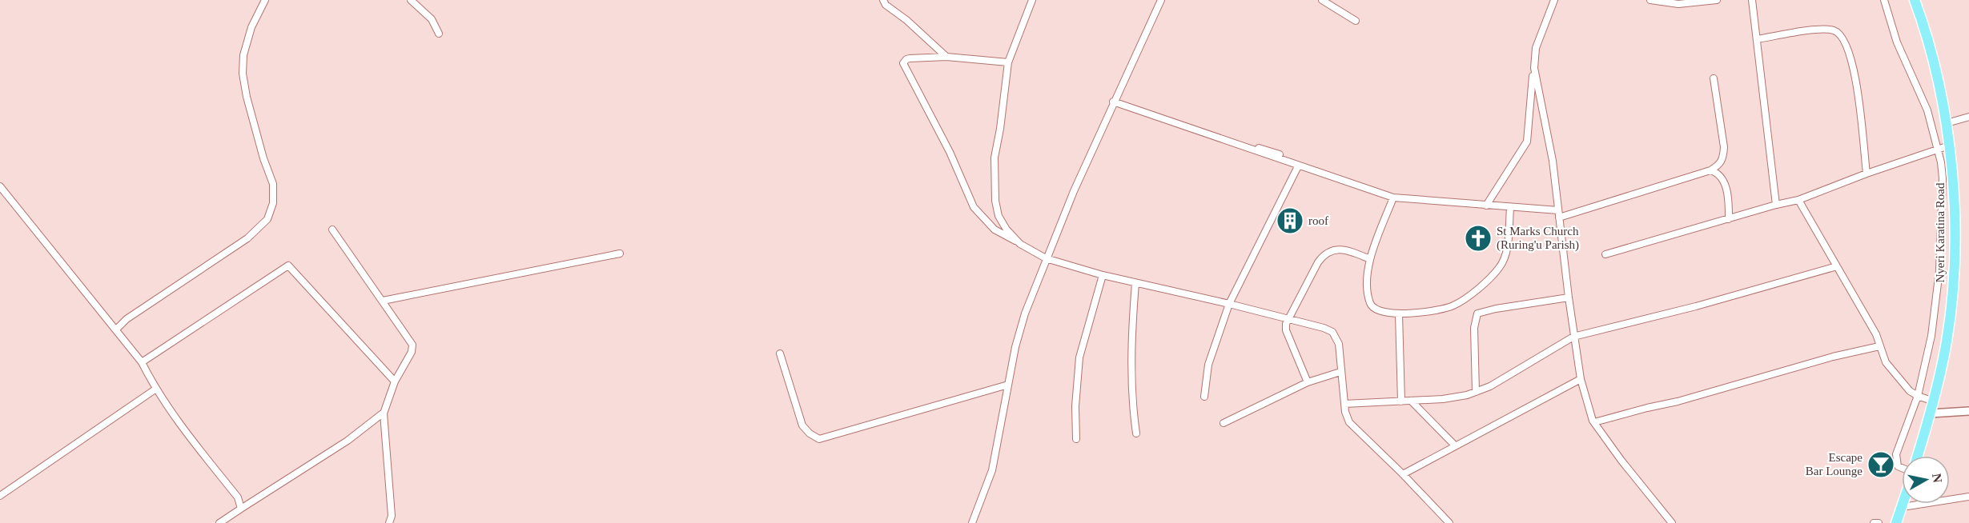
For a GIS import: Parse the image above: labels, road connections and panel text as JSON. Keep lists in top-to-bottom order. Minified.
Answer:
{"streets":{"highway":["Nyeri Karatina Road"]},"places":{"building":["roof"],"church":["St Marks Church (Ruring'u Parish)"],"bar":["Escape Bar Lounge"]},"north":"right"}
